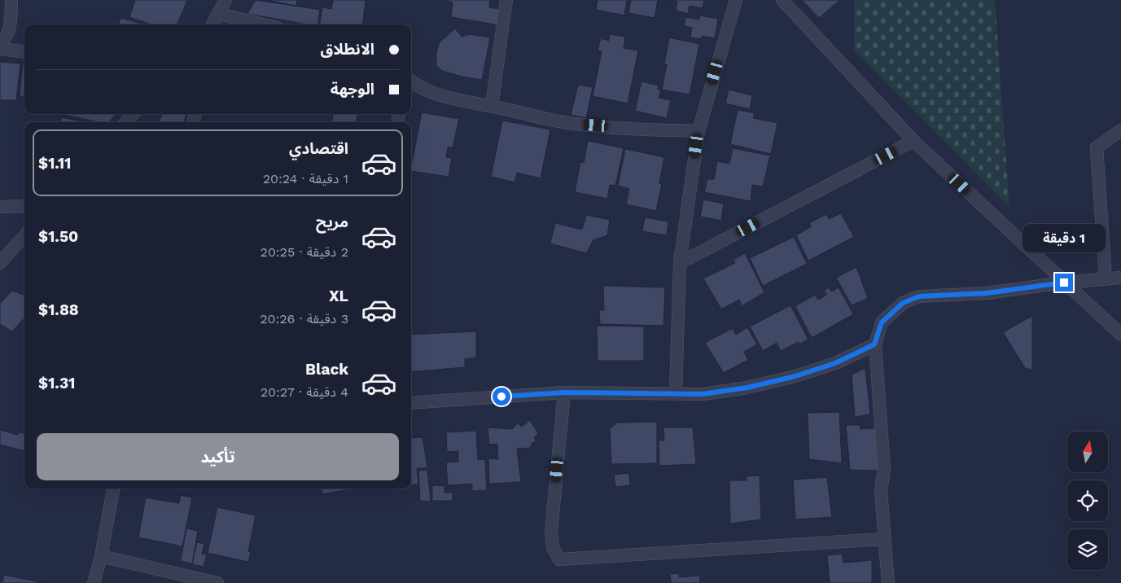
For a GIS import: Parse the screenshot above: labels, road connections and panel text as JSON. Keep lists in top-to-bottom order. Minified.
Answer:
{"north":"top","page":{"banner":["الانطلاق","الوجهة"],"list":[{"name":"اقتصادي","note":"1 دقيقة · 20:24","value":"$1.11"},{"name":"مريح","note":"2 دقيقة · 20:25","value":"$1.50"},{"name":"XL","note":"3 دقيقة · 20:26","value":"$1.88"},{"name":"Black","note":"4 دقيقة · 20:27","value":"$1.31"}],"bubble":"1 دقيقة","buttons":"تأكيد"}}
